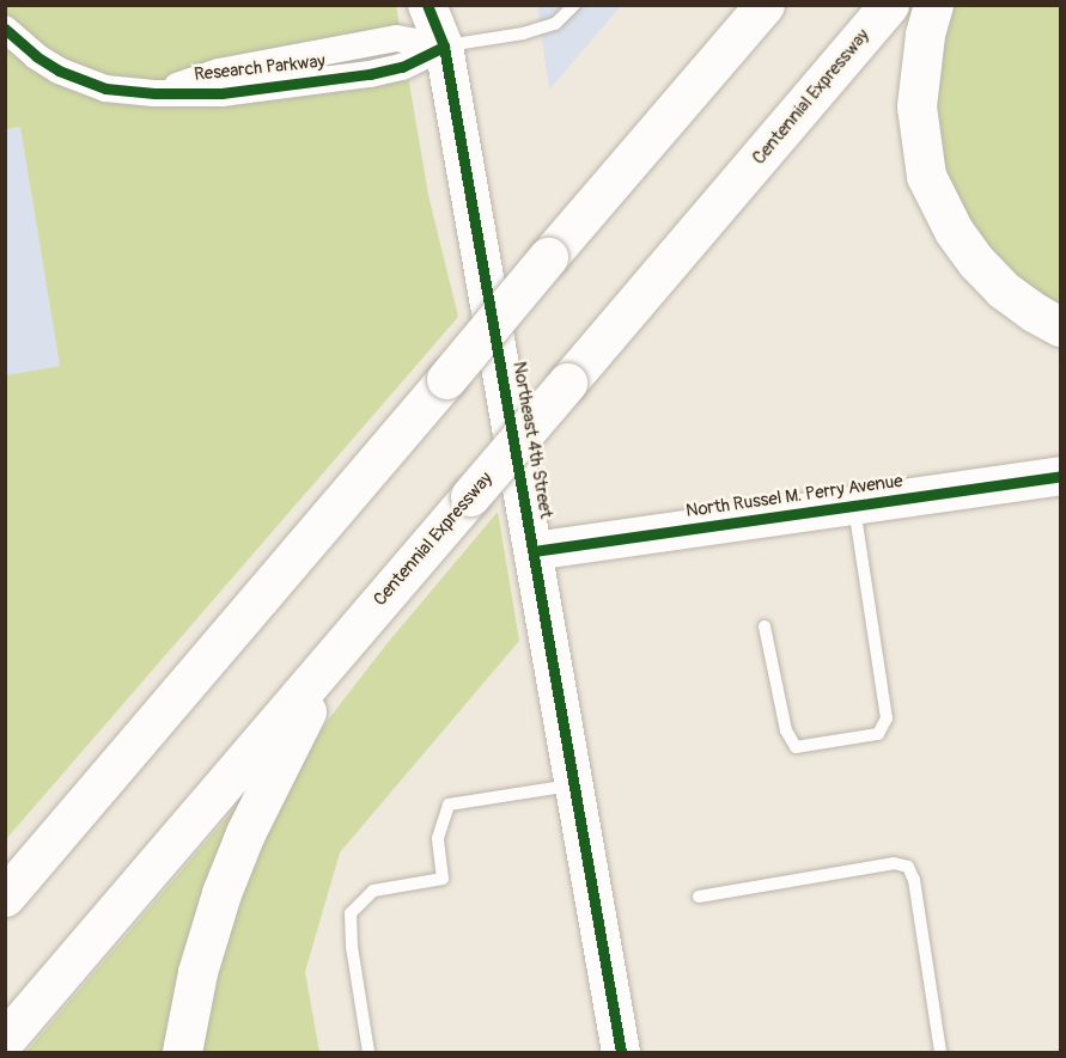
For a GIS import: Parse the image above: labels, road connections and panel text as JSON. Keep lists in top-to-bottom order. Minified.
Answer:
{"streets":{"highway":["Centennial Expressway"],"main road":["Northeast 4th Street","North Russel M. Perry Avenue"],"street":["Research Parkway"]},"crossings":[["Research Parkway","Northeast 4th Street"],["Northeast 4th Street","North Russel M. Perry Avenue"]]}
